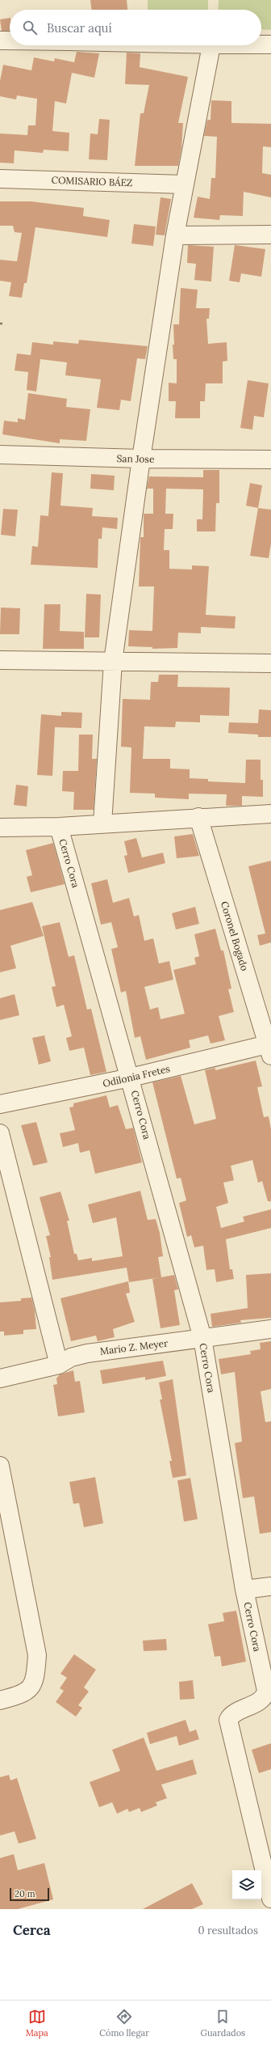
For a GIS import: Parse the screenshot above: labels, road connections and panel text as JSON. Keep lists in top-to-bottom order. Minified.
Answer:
{"streets":{"street":["COMISARIO BÁEZ","San Jose","Cerro Cora","Coronel Bogado","Odilonia Fretes","Mario Z. Meyer"]},"crossings":[["Cerro Cora","Odilonia Fretes"],["Cerro Cora","Mario Z. Meyer"],["Coronel Bogado","Odilonia Fretes"]],"scale_bar":"20 m","page":{"search":"Buscar aquí","scale":"20 m","heading":["Cerca","0 resultados"],"nav":["Mapa","Cómo llegar","Guardados"]}}
